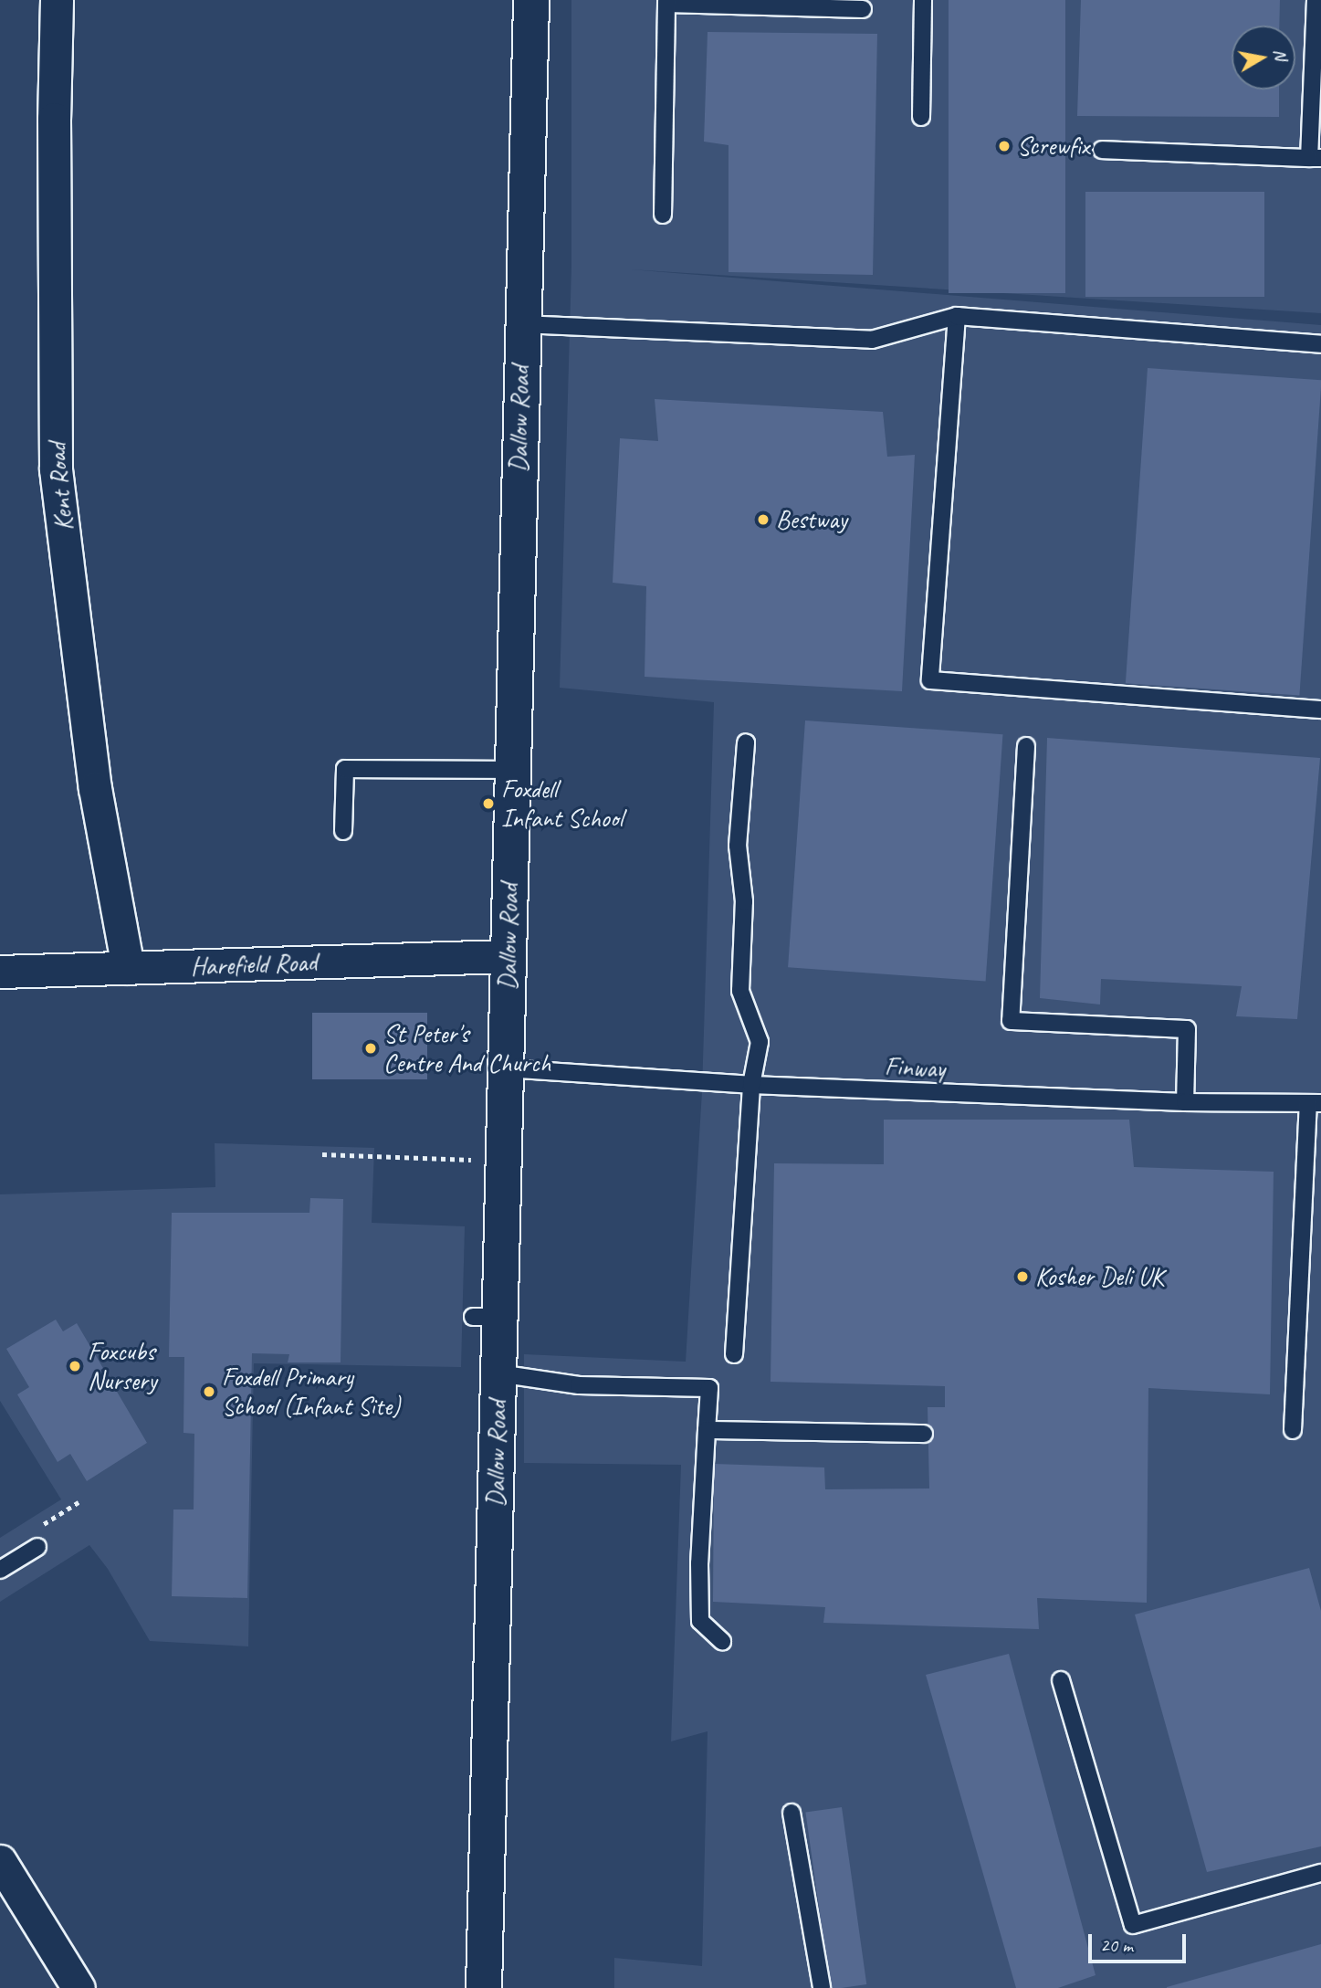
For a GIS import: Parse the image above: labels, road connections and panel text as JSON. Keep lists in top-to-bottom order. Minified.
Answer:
{"streets":{"street":["Dallow Road","Kent Road","Harefield Road"],"lane":["Finway"]},"crossings":[["Dallow Road","Harefield Road"],["Dallow Road","Finway"],["Kent Road","Harefield Road"]],"places":["Screwfix","Bestway","Foxdell Infant School","St Peter's Centre And Church","Kosher Deli UK","Foxcubs Nursery","Foxdell Primary School (Infant Site)"],"scale_bar":"20 m","north":"right"}
